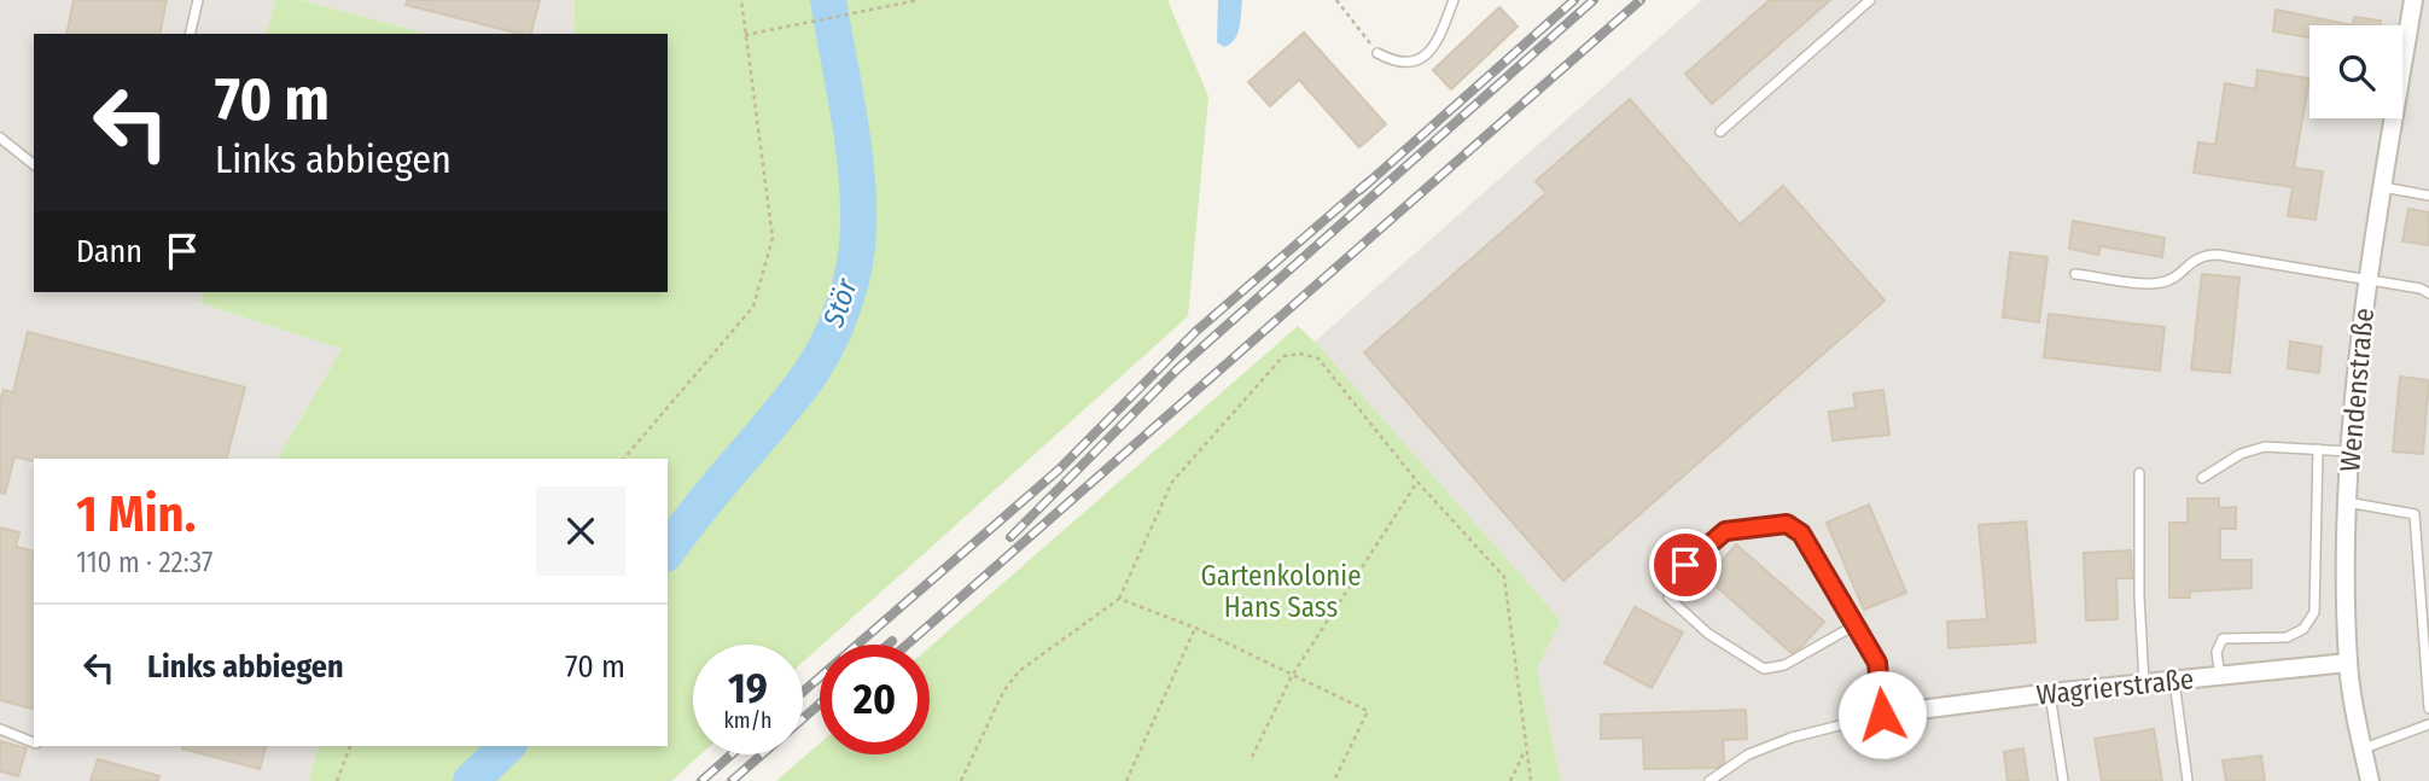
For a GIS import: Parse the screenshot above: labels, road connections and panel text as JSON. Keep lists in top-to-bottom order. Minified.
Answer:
{"streets":{"street":["Wendenstraße","Wagrierstraße"]},"crossings":[["Wendenstraße","Wagrierstraße"]],"water":["Stör"],"parks":["Gartenkolonie Hans Sass"],"page":{"turn":["70 m","Links abbiegen"],"then":"Dann","heading":["1 Min.","110 m · 22:37"],"list":[{"name":"Links abbiegen","value":"70 m"}],"speed":"19 km/h","limit":"20"}}
